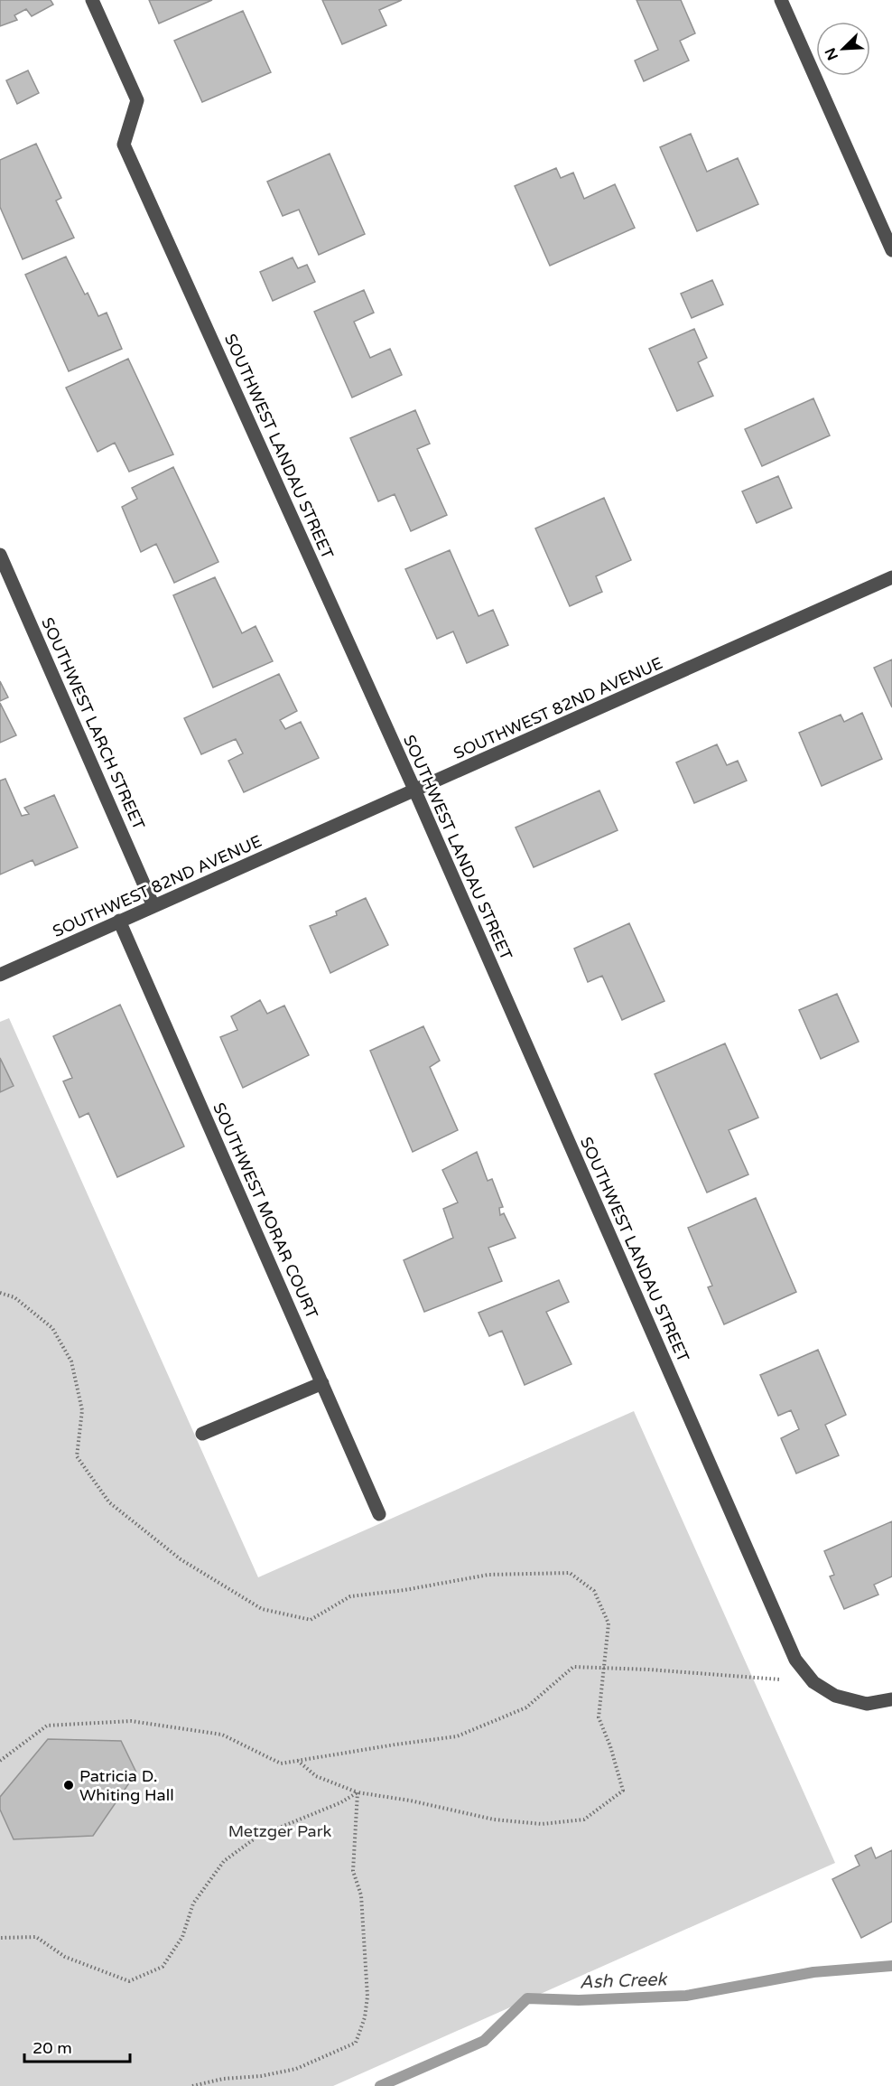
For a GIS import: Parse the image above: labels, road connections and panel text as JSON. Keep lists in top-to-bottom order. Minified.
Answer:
{"streets":{"street":["SOUTHWEST LANDAU STREET","SOUTHWEST 82ND AVENUE","SOUTHWEST LARCH STREET","SOUTHWEST MORAR COURT"]},"crossings":[["SOUTHWEST LANDAU STREET","SOUTHWEST 82ND AVENUE"],["SOUTHWEST 82ND AVENUE","SOUTHWEST LARCH STREET"],["SOUTHWEST 82ND AVENUE","SOUTHWEST MORAR COURT"]],"water":["Ash Creek"],"parks":["Metzger Park"],"places":["Patricia D. Whiting Hall"],"scale_bar":"20 m","north":"bottom left"}
